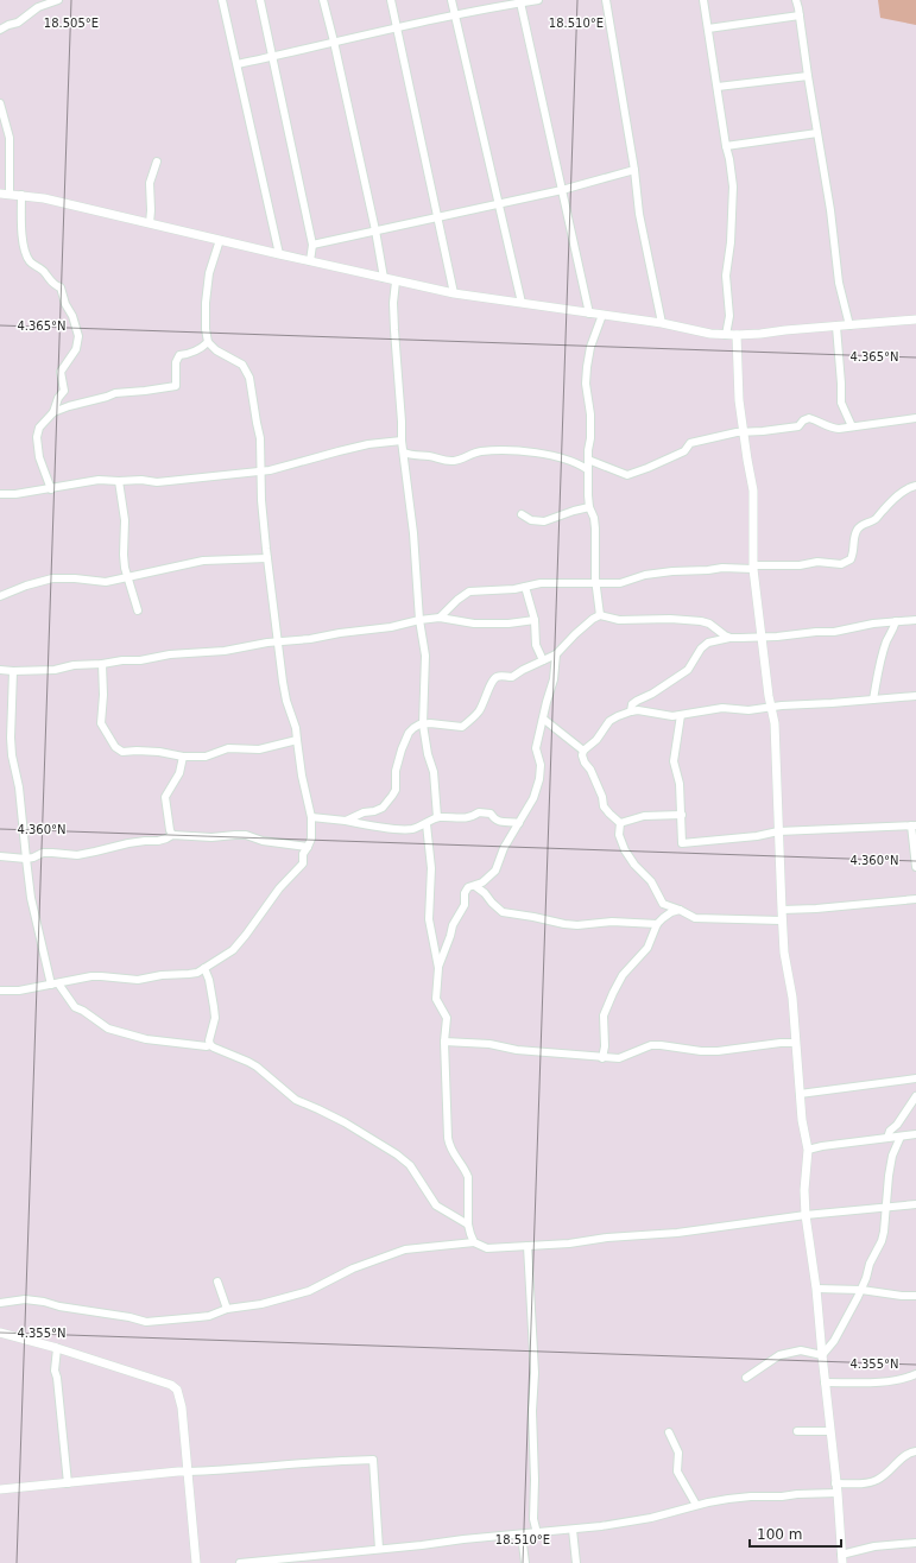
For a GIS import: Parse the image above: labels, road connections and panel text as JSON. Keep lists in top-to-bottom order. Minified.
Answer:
{"scale_bar":"100 m","coordinates":["18.505°E","18.510°E","4.365°N","4.360°N","4.355°N"]}
